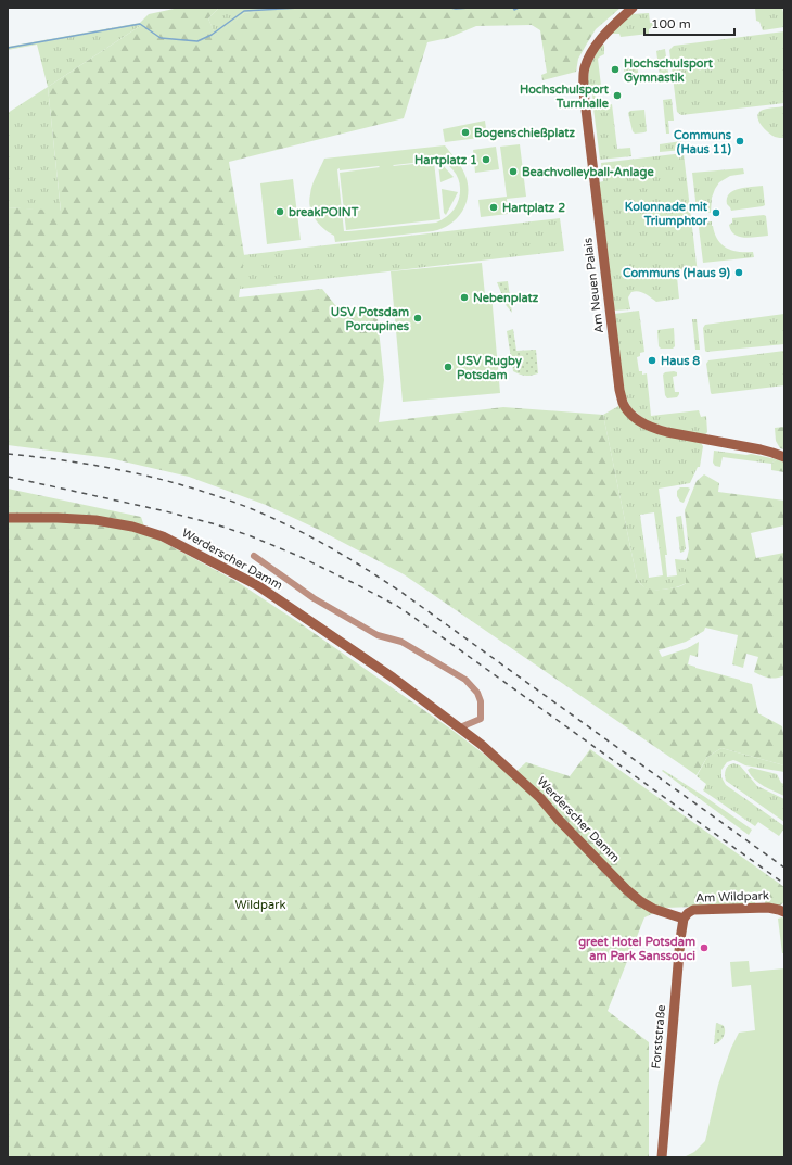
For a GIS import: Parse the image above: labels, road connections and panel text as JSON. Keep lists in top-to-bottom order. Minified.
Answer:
{"streets":{"street":["Am Neuen Palais","Werderscher Damm","Am Wildpark","Forststraße"]},"crossings":[["Werderscher Damm","Am Wildpark"],["Werderscher Damm","Forststraße"],["Am Wildpark","Forststraße"]],"parks":["Wildpark"],"places":["Hochschulsport Gymnastik","Hochschulsport Turnhalle","Bogenschießplatz","Communs (Haus 11)","Hartplatz 1","Beachvolleyball-Anlage","Hartplatz 2","breakPOINT","Kolonnade mit Triumphtor","Communs (Haus 9)","Nebenplatz","USV Potsdam Porcupines","Haus 8","USV Rugby Potsdam","greet Hotel Potsdam am Park Sanssouci"],"scale_bar":"100 m"}
